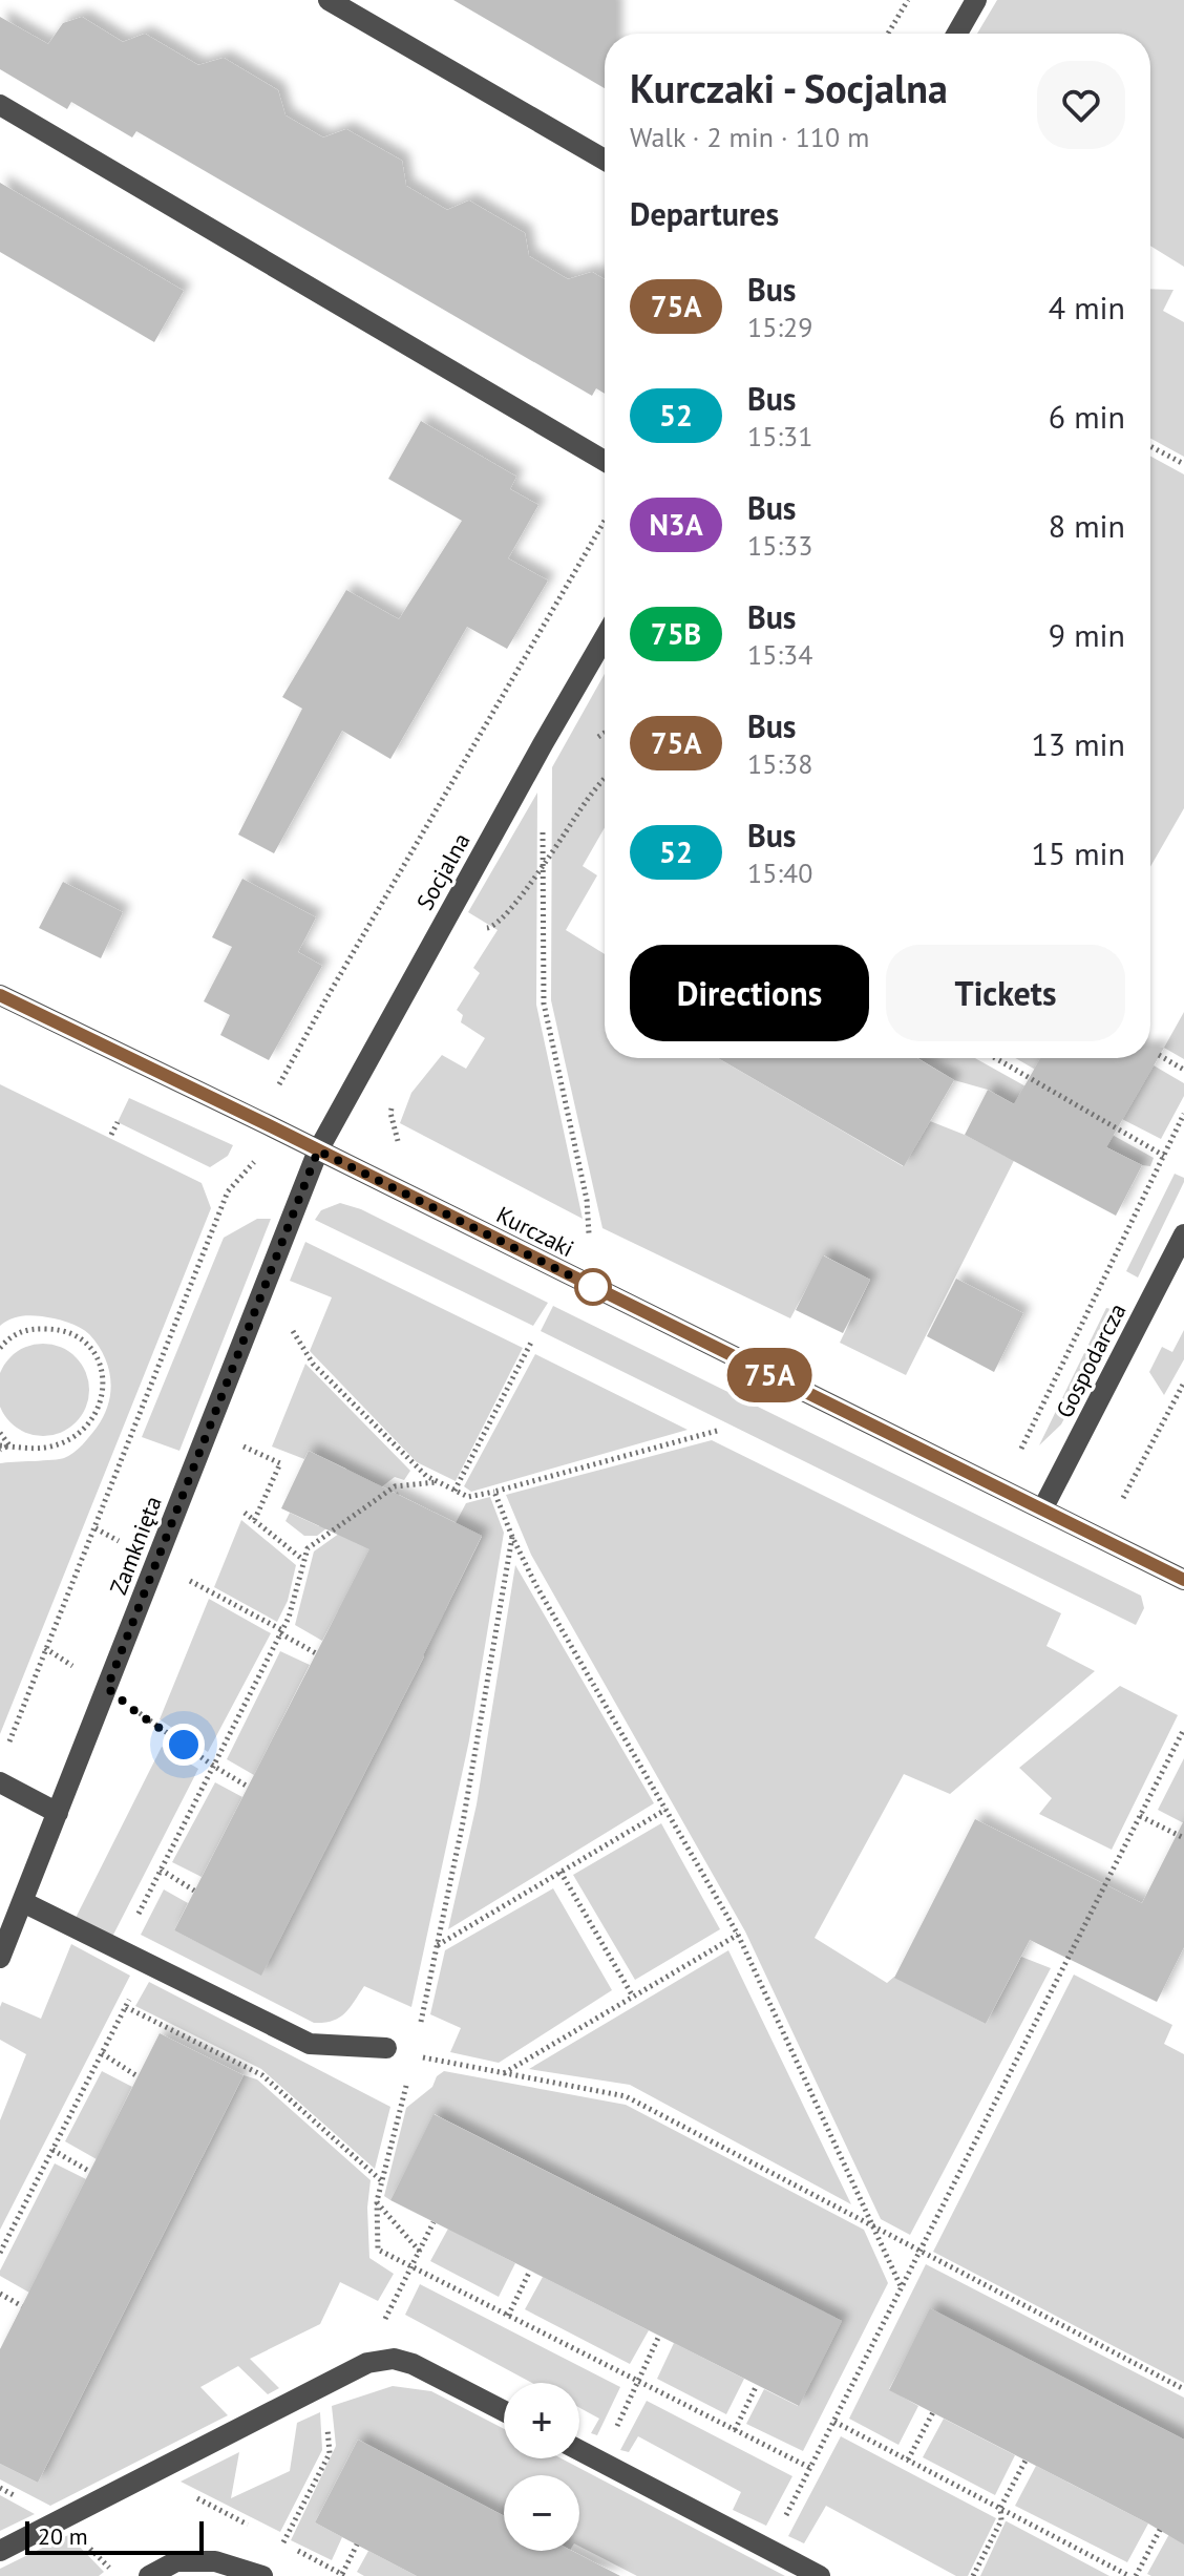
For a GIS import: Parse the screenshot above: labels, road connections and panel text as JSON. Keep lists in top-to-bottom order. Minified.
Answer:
{"streets":{"street":["Socjalna","Kurczaki","Gospodarcza","Zamknięta"]},"crossings":[["Socjalna","Kurczaki"],["Socjalna","Zamknięta"],["Kurczaki","Gospodarcza"],["Kurczaki","Zamknięta"]],"lines":["bus line 75A"],"scale_bar":"20 m","page":{"on_map":"75A","heading":[["Kurczaki - Socjalna","Walk · 2 min · 110 m"],"Departures"],"list":[{"mark":"75A","name":"Bus","note":"15:29","value":"4 min"},{"mark":"52","name":"Bus","note":"15:31","value":"6 min"},{"mark":"N3A","name":"Bus","note":"15:33","value":"8 min"},{"mark":"75B","name":"Bus","note":"15:34","value":"9 min"},{"mark":"75A","name":"Bus","note":"15:38","value":"13 min"},{"mark":"52","name":"Bus","note":"15:40","value":"15 min"}],"buttons":["Directions","Tickets"],"map_buttons":["+","−"],"scale":"20 m"}}
